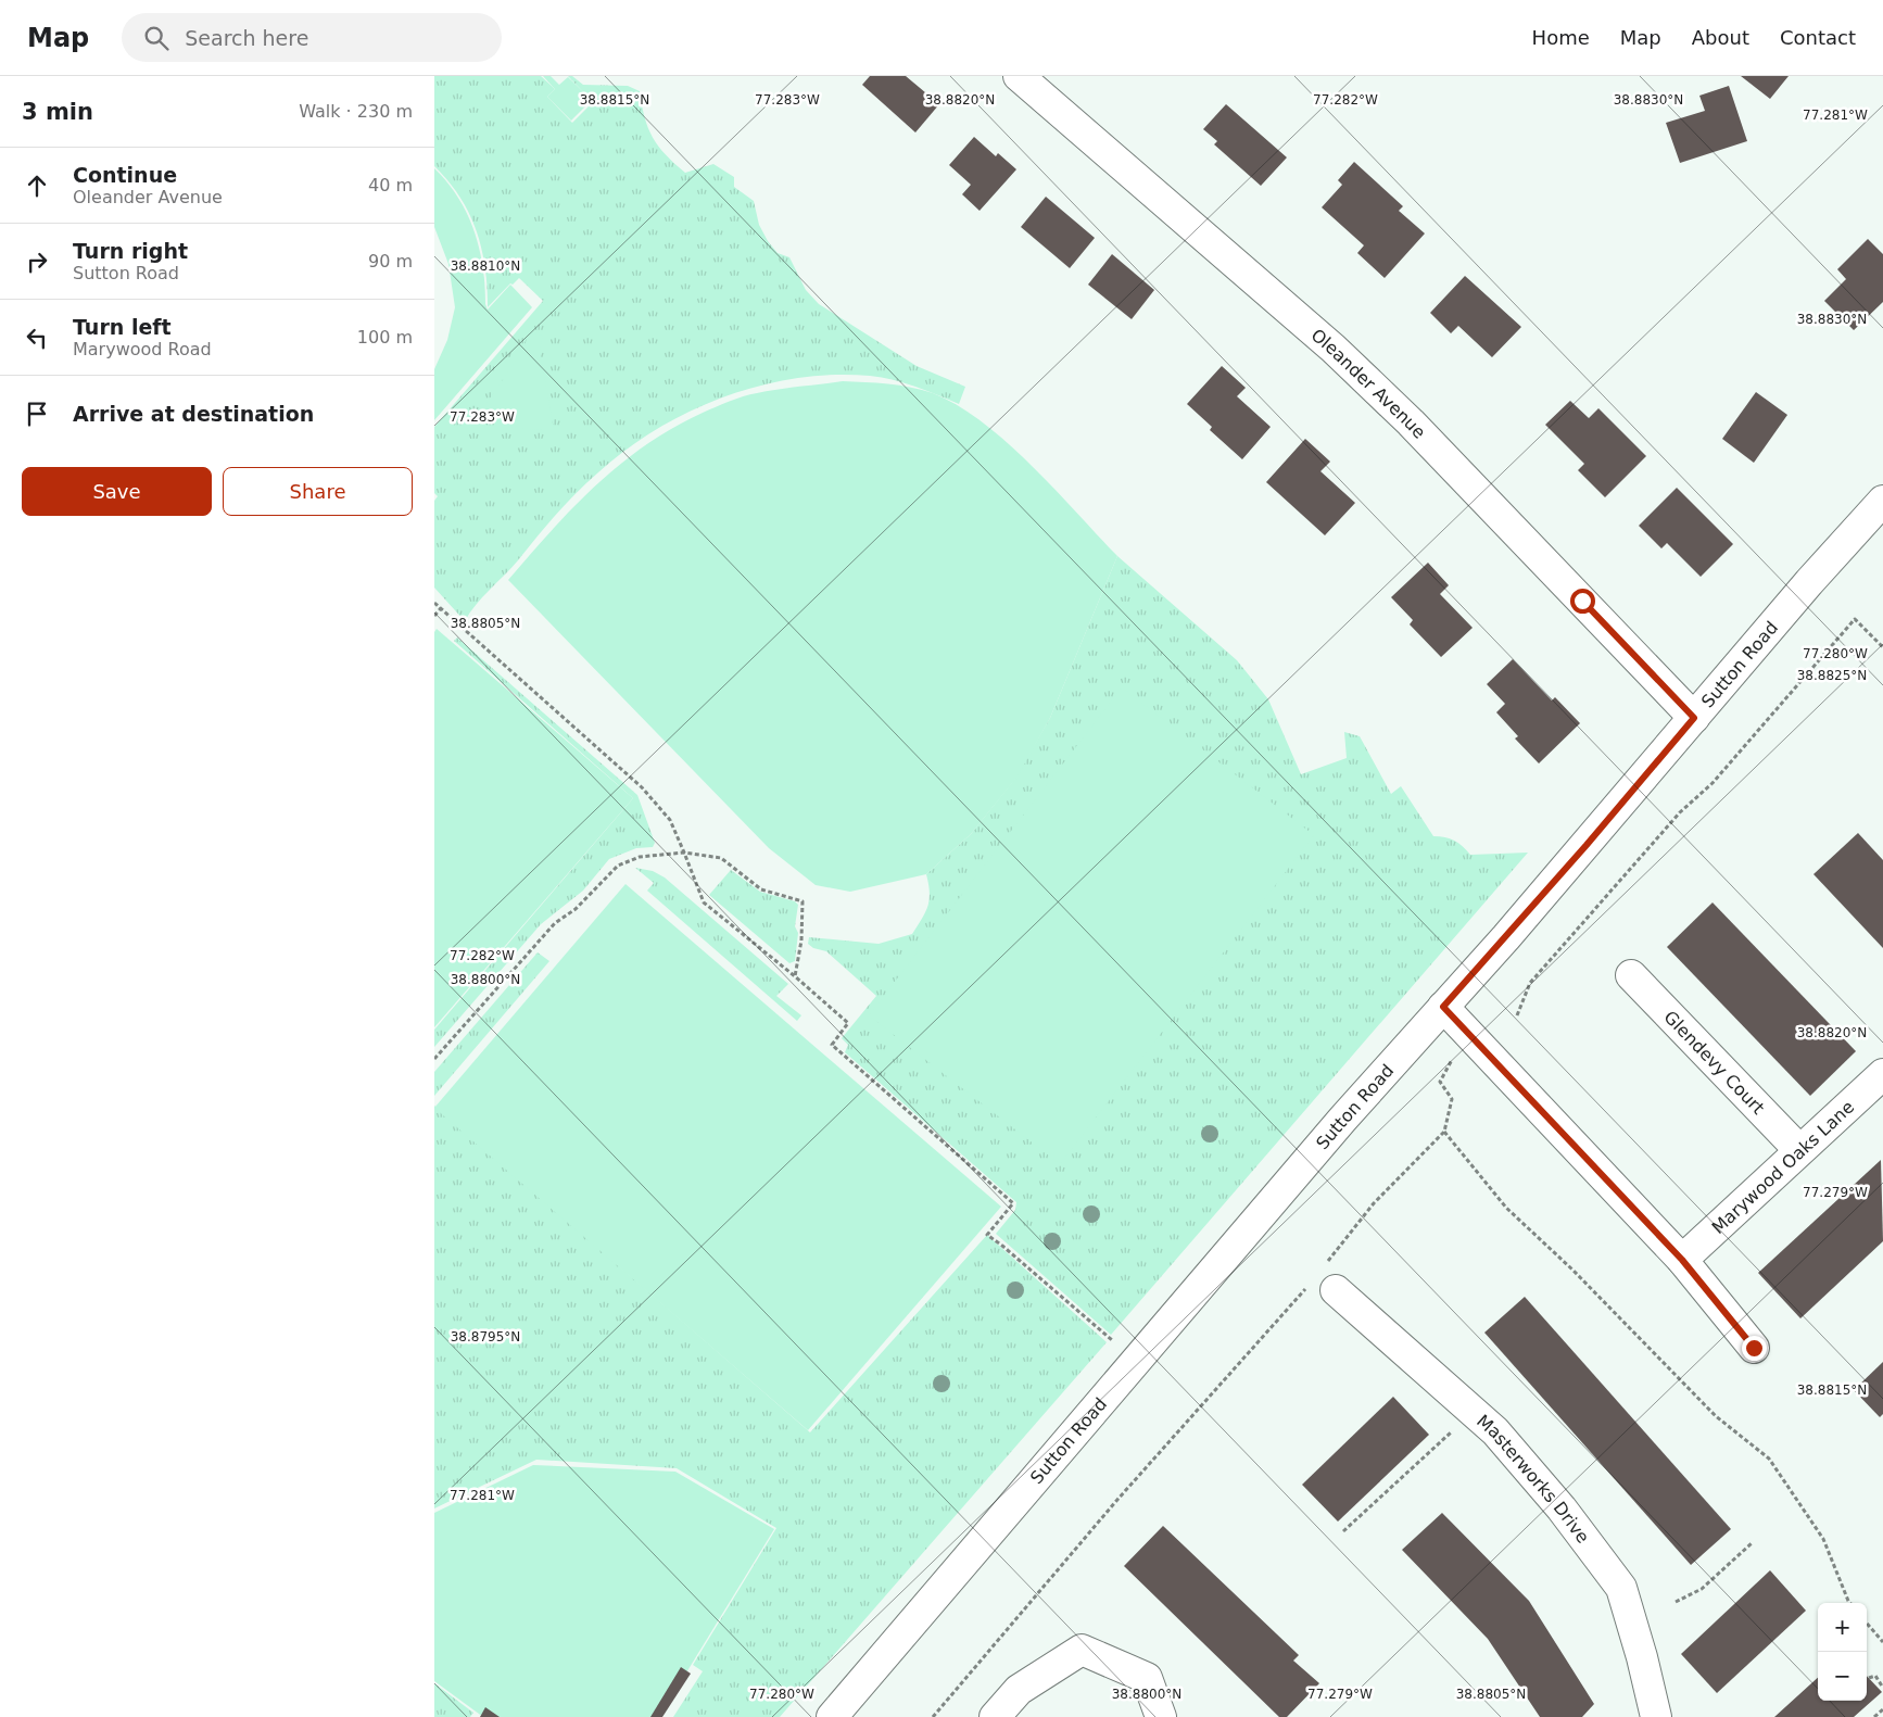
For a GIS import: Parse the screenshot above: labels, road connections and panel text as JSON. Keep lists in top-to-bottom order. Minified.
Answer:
{"streets":{"street":["Oleander Avenue","Sutton Road","Glendevy Court","Marywood Oaks Lane","Masterworks Drive"]},"crossings":[["Oleander Avenue","Sutton Road"],["Glendevy Court","Marywood Oaks Lane"]],"page":{"header":"Map","search":"Search here","nav":["Home","Map","About","Contact"],"heading":["3 min","Walk · 230 m"],"list":[["Continue","Oleander Avenue","40 m"],["Turn right","Sutton Road","90 m"],["Turn left","Marywood Road","100 m"],"Arrive at destination"],"buttons":["Save","Share"],"map_buttons":["+","−"]},"coordinates":["77.283°W","77.282°W","38.8815°N","38.8820°N","38.8830°N","77.281°W","38.8810°N","38.8805°N","77.280°W","38.8825°N","38.8800°N","77.279°W","38.8795°N"]}
